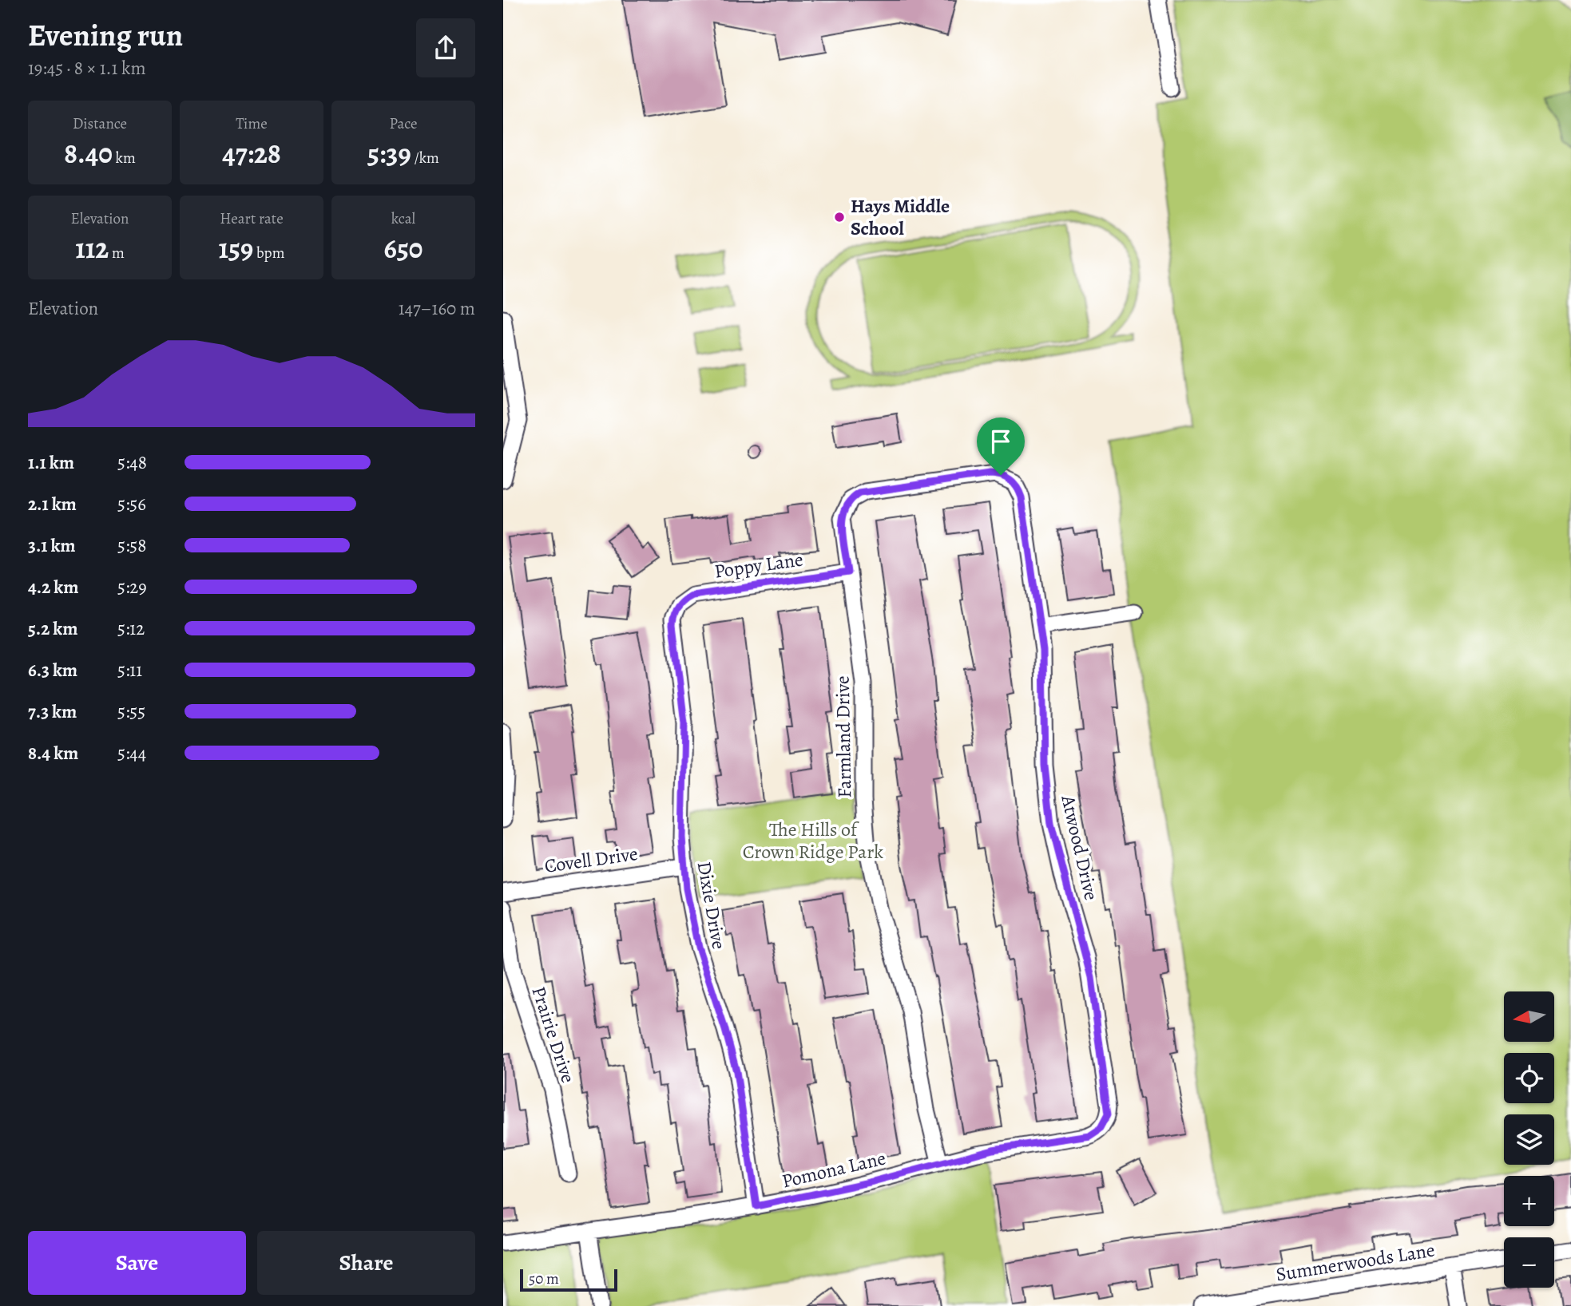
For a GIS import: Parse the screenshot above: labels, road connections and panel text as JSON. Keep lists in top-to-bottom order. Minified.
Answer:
{"streets":{"street":["Poppy Lane","Farmland Drive","Atwood Drive","Covell Drive","Dixie Drive","Prairie Drive","Pomona Lane","Summerwoods Lane"]},"crossings":[["Poppy Lane","Farmland Drive"],["Poppy Lane","Dixie Drive"],["Farmland Drive","Atwood Drive"],["Farmland Drive","Pomona Lane"],["Atwood Drive","Pomona Lane"],["Covell Drive","Dixie Drive"],["Dixie Drive","Pomona Lane"]],"parks":["The Hills of Crown Ridge Park"],"places":["Hays Middle School"],"scale_bar":"50 m","north":"left","page":{"heading":["Evening run","19:45 · 8 × 1.1 km"],"stats":[["Distance","8.40 km"],["Time","47:28"],["Pace","5:39 /km"],["Elevation","112 m"],["Heart rate","159 bpm"],["kcal","650"]],"chart":["Elevation","147–160 m"],"list":[{"name":"1.1 km","note":"5:48"},{"name":"2.1 km","note":"5:56"},{"name":"3.1 km","note":"5:58"},{"name":"4.2 km","note":"5:29"},{"name":"5.2 km","note":"5:12"},{"name":"6.3 km","note":"5:11"},{"name":"7.3 km","note":"5:55"},{"name":"8.4 km","note":"5:44"}],"map_buttons":["+","−"],"buttons":["Save","Share"],"scale":"50 m"}}
